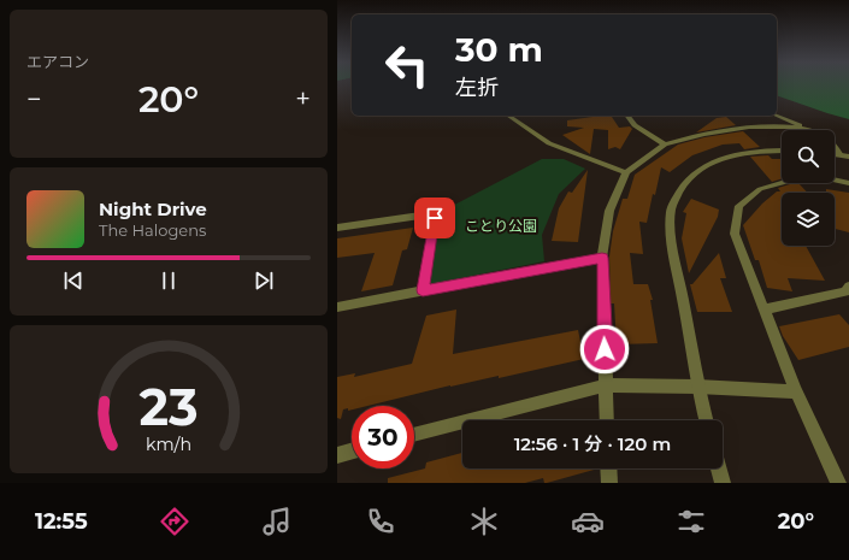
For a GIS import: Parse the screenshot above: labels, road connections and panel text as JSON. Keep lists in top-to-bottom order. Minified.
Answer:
{"parks":["ことり公園"],"page":{"tile":"エアコン","turn":["30 m","左折"],"heat":["−","20°","+"],"song":["Night Drive","The Halogens"],"limit":"30","trip":"12:56 · 1 分 · 120 m","tabs":["12:55","20°"],"gauge":["23","km/h"]}}
